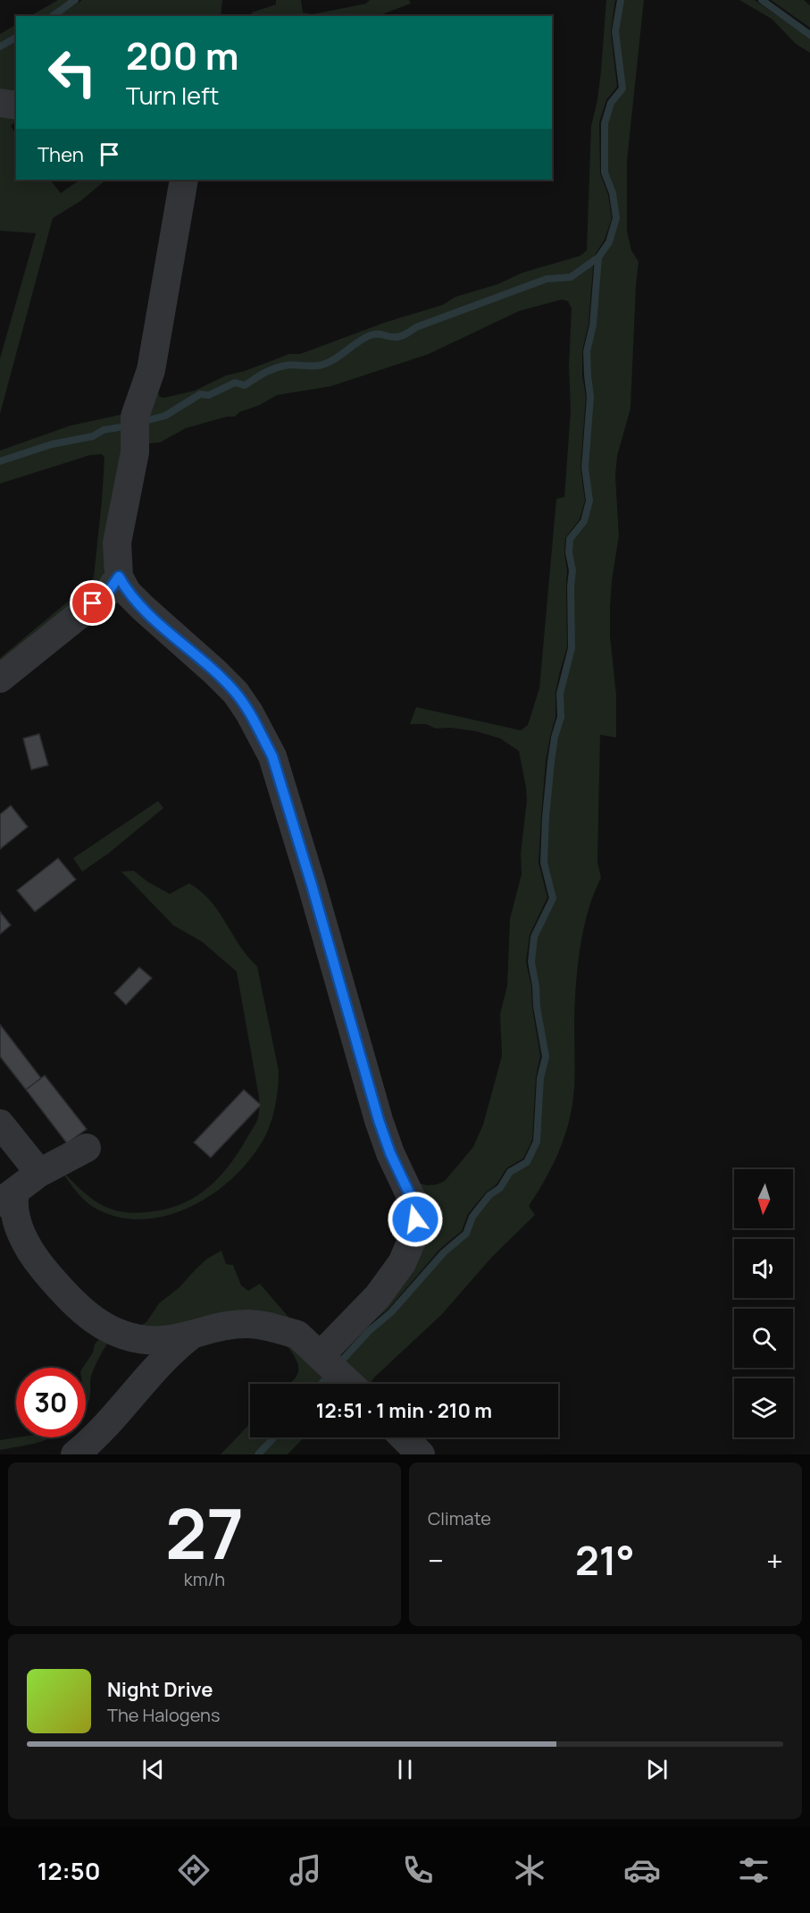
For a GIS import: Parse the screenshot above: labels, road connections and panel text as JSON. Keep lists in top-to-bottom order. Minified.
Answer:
{"north":"bottom","page":{"turn":["200 m","Turn left"],"then":"Then","limit":"30","trip":"12:51 · 1 min · 210 m","tile":[["27","km/h"],"Climate"],"heat":["−","21°","+"],"song":["Night Drive","The Halogens"],"tabs":"12:50"}}
